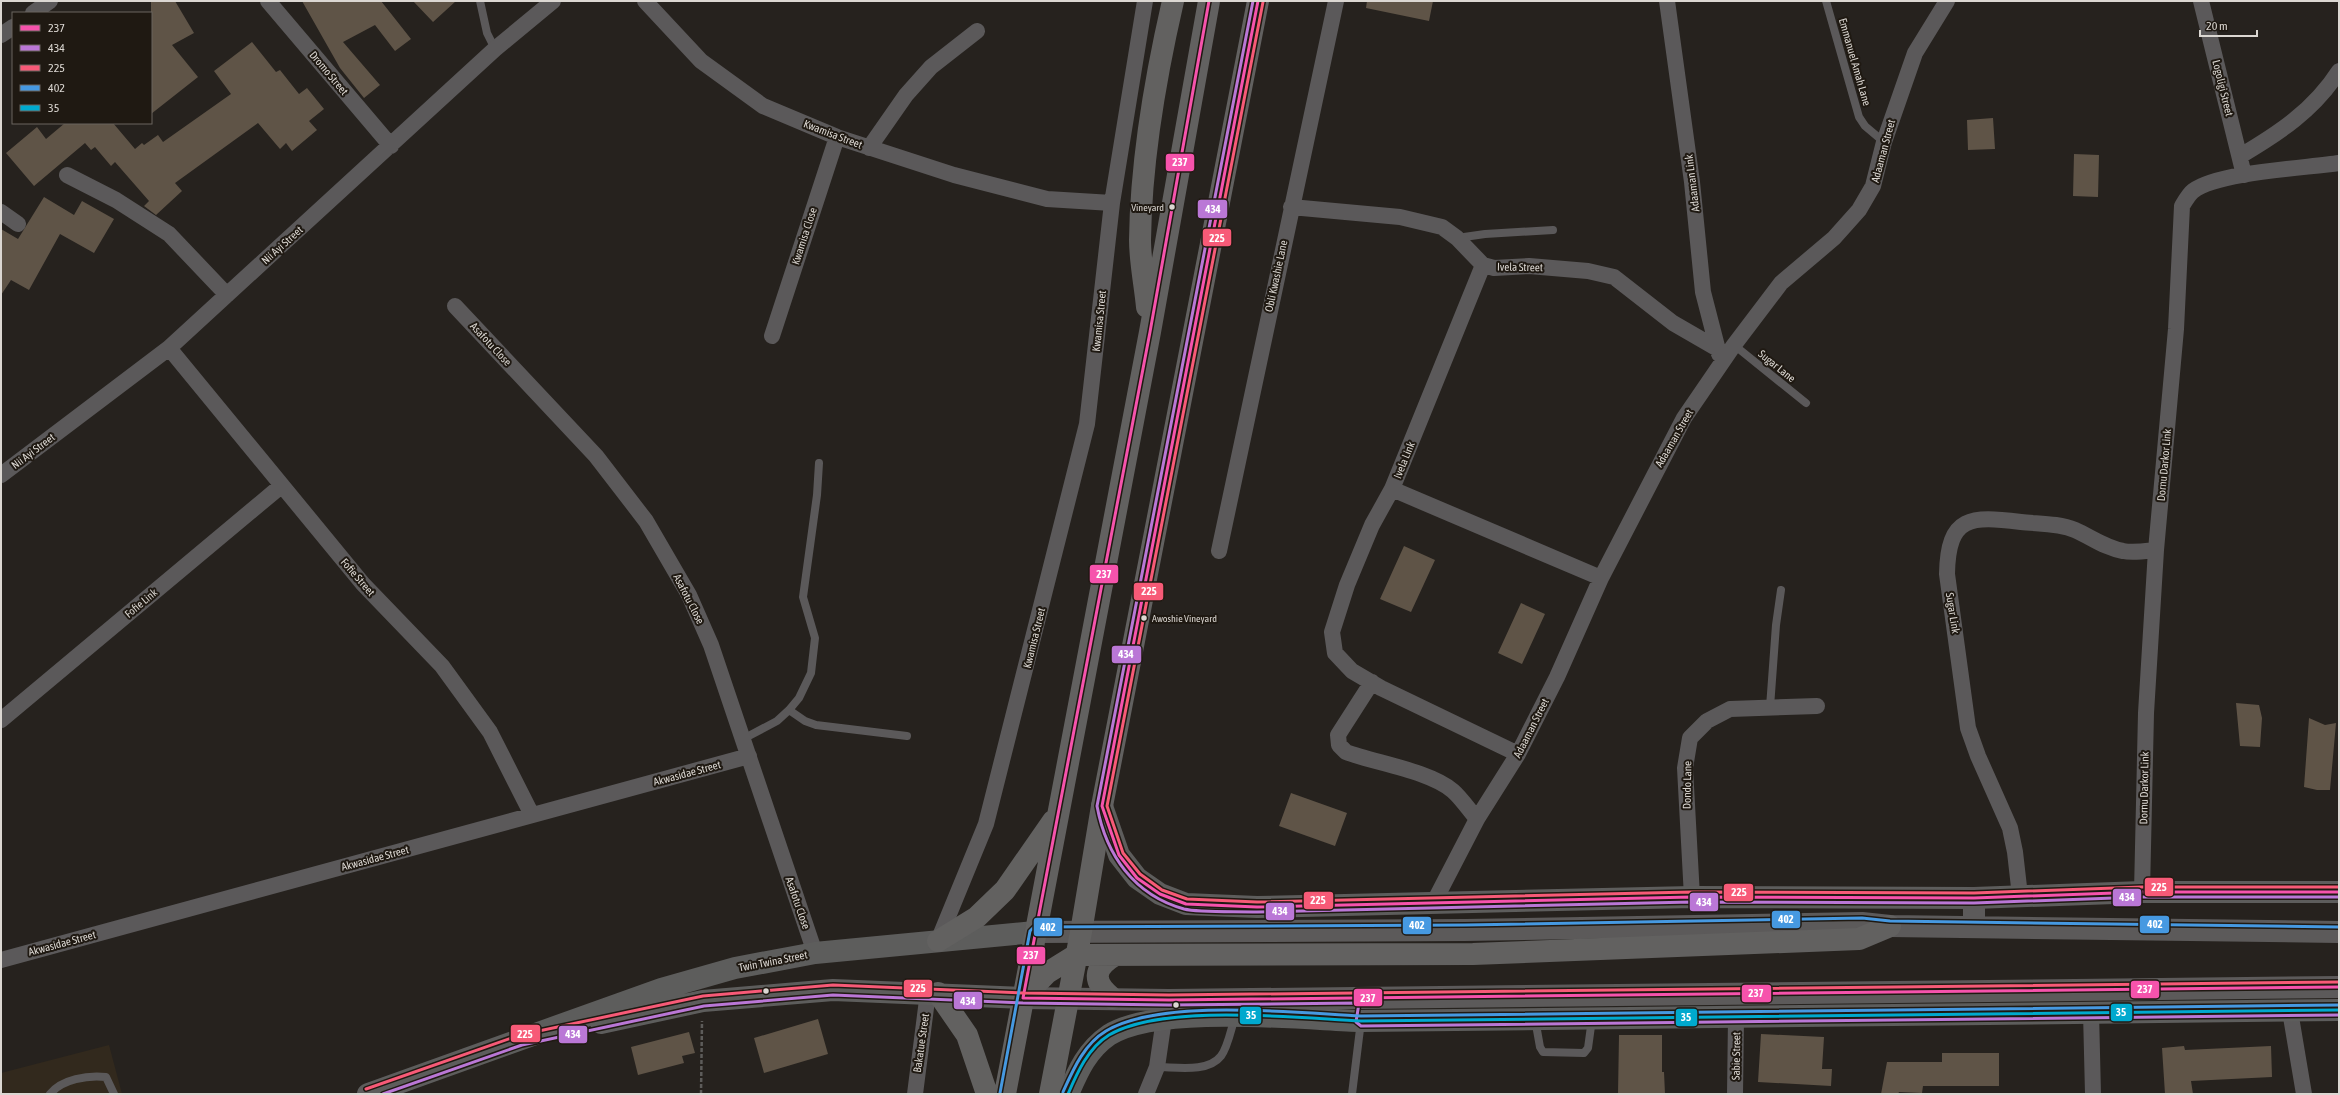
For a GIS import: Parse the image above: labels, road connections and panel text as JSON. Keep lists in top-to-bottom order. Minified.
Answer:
{"streets":{"street":["Dromo Street","Logoligi Street","Kwamisa Street","Adaaman Street","Adaaman Link","Kwamisa Close","Nii Ayi Street","Ivela Street","Obli Kwashie Lane","Asafotu Close","Ivela Link","Dornu Darkor Link","Fofie Street","Fofie Link","Sugar Link","Akwasidae Street","Dondo Lane","Twin Twina Street","Bakatue Street","Sabie Street"],"lane":["Emmanuel Amah Lane","Sugar Lane"]},"crossings":[["Emmanuel Amah Lane","Adaaman Street"],["Dromo Street","Nii Ayi Street"],["Logoligi Street","Dornu Darkor Link"],["Kwamisa Street","Kwamisa Close"],["Kwamisa Street","Twin Twina Street"],["Adaaman Street","Adaaman Link"],["Adaaman Street","Ivela Street"],["Adaaman Street","Sugar Lane"],["Adaaman Street","Ivela Link"],["Adaaman Link","Ivela Street"],["Nii Ayi Street","Fofie Street"],["Ivela Street","Obli Kwashie Lane"],["Ivela Street","Ivela Link"],["Asafotu Close","Akwasidae Street"],["Asafotu Close","Twin Twina Street"],["Dornu Darkor Link","Sugar Link"],["Fofie Street","Fofie Link"],["Fofie Street","Akwasidae Street"],["Twin Twina Street","Bakatue Street"]],"places":["Vineyard","Awoshie Vineyard"],"lines":["transit line 237","transit line 434","transit line 225","transit line 402","transit line 35"],"legend":["237","434","225","402","35"],"scale_bar":"20 m"}
